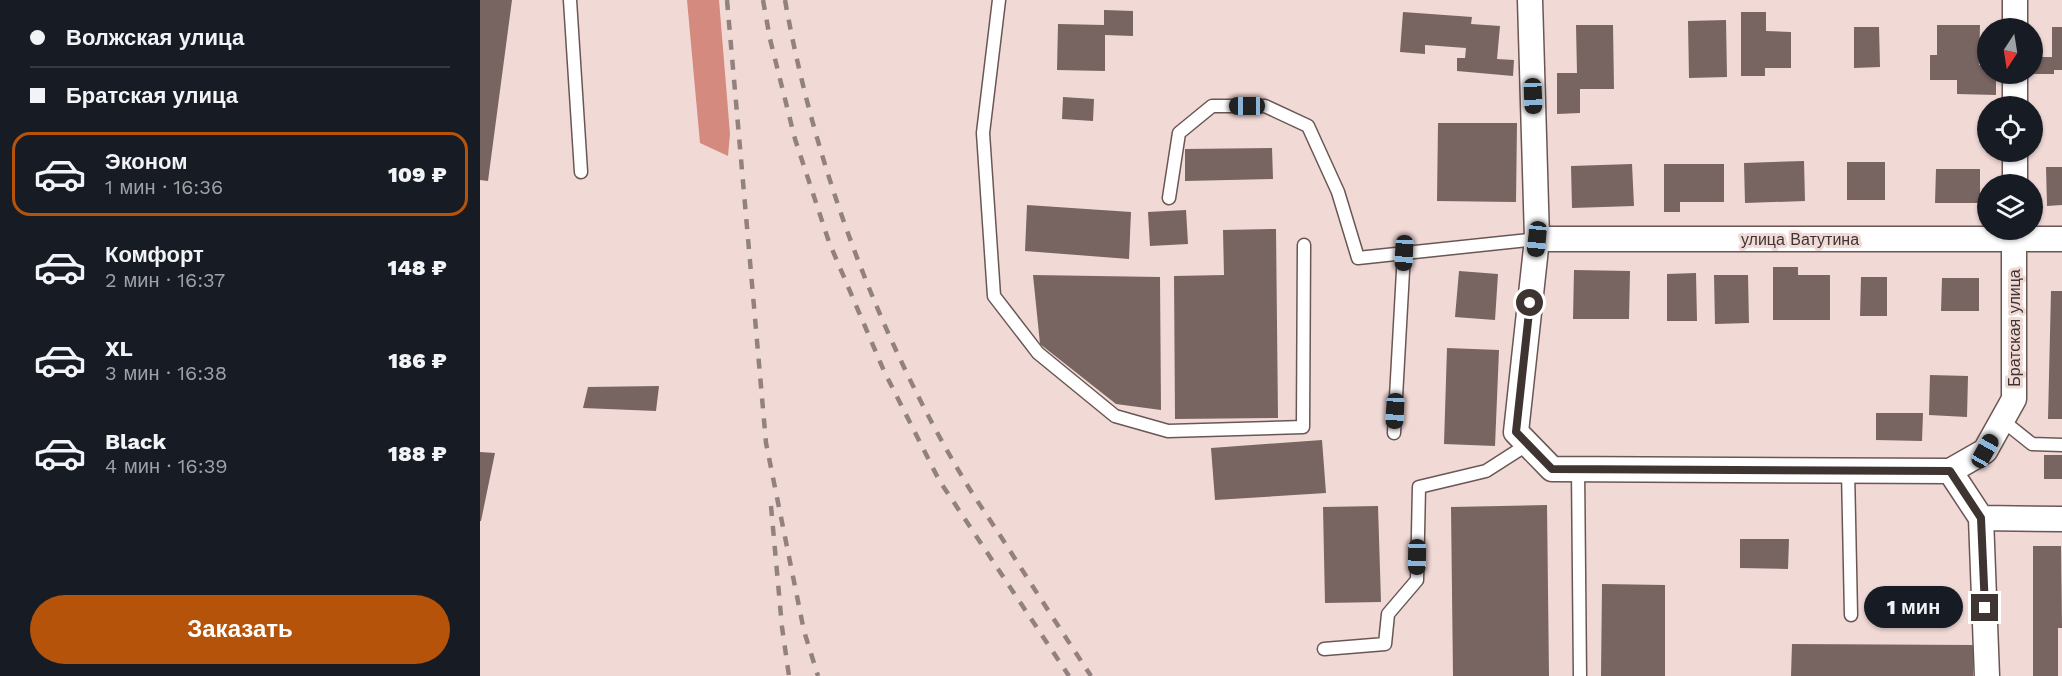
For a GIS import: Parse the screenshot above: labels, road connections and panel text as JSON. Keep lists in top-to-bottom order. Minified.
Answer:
{"streets":{"street":["улица Ватутина","Братская улица"]},"north":"bottom","page":{"banner":["Волжская улица","Братская улица"],"list":[{"name":"Эконом","note":"1 мин · 16:36","value":"109 ₽"},{"name":"Комфорт","note":"2 мин · 16:37","value":"148 ₽"},{"name":"XL","note":"3 мин · 16:38","value":"186 ₽"},{"name":"Black","note":"4 мин · 16:39","value":"188 ₽"}],"buttons":"Заказать","bubble":"1 мин"}}
